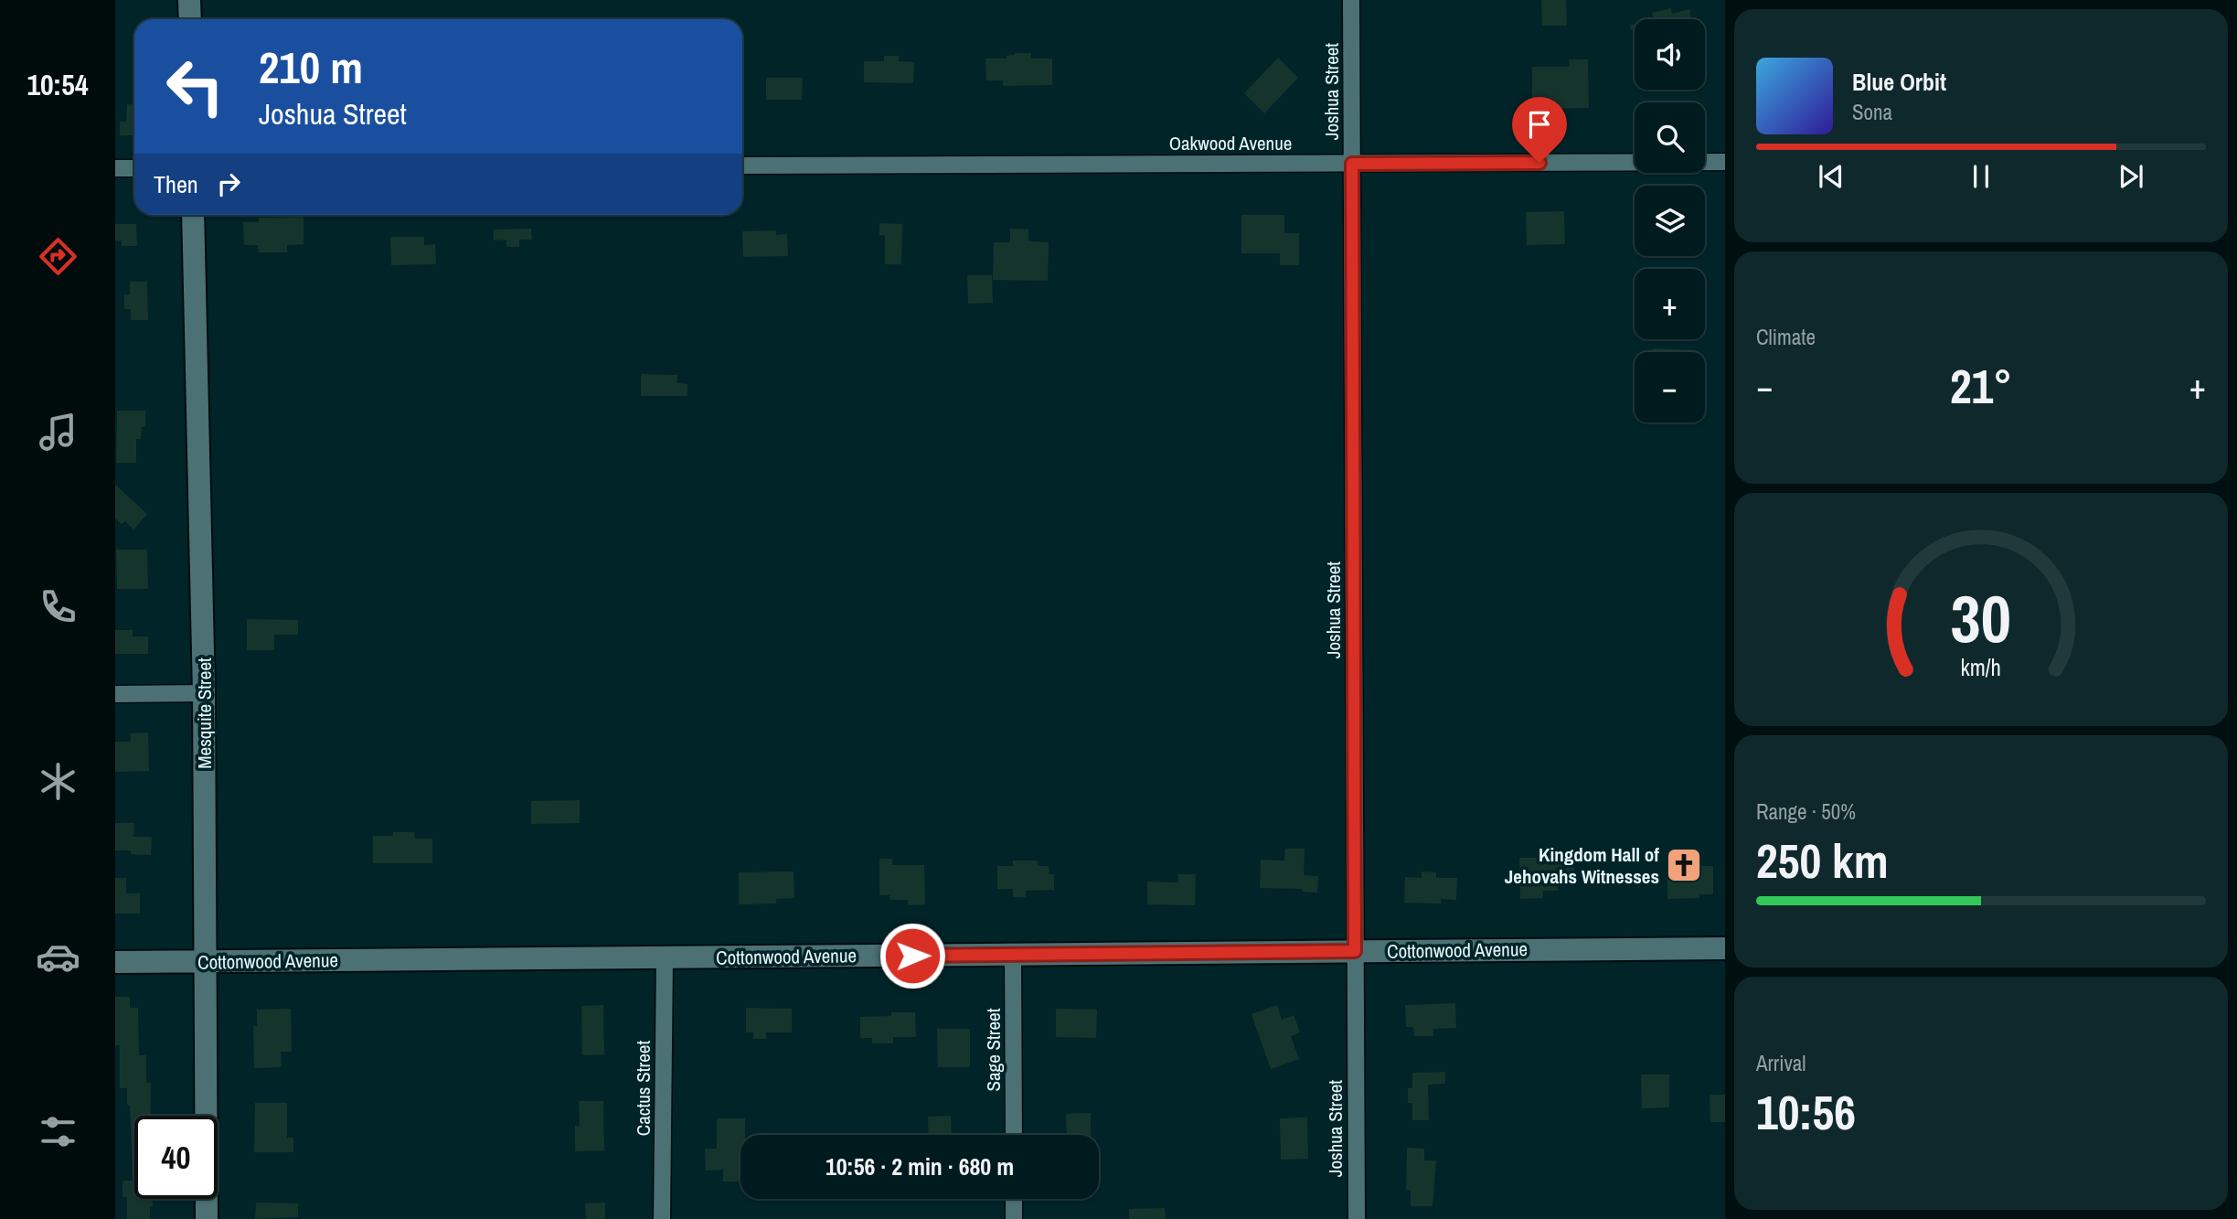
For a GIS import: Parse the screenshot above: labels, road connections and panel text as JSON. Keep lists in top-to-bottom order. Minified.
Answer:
{"streets":{"street":["Joshua Street","Oakwood Avenue","Mesquite Street","Cottonwood Avenue","Sage Street","Cactus Street"]},"crossings":[["Joshua Street","Oakwood Avenue"],["Joshua Street","Cottonwood Avenue"],["Mesquite Street","Cottonwood Avenue"],["Cottonwood Avenue","Sage Street"],["Cottonwood Avenue","Cactus Street"]],"places":{"church":["Kingdom Hall of Jehovahs Witnesses"]},"page":{"tabs":"10:54","map_buttons":["+","−"],"turn":["210 m","Joshua Street"],"song":["Blue Orbit","Sona"],"then":"Then","tile":["Climate",["Range · 50%","250 km"],["Arrival","10:56"]],"heat":["−","21°","+"],"limit":"40","trip":"10:56 · 2 min · 680 m","gauge":["30","km/h"]}}
